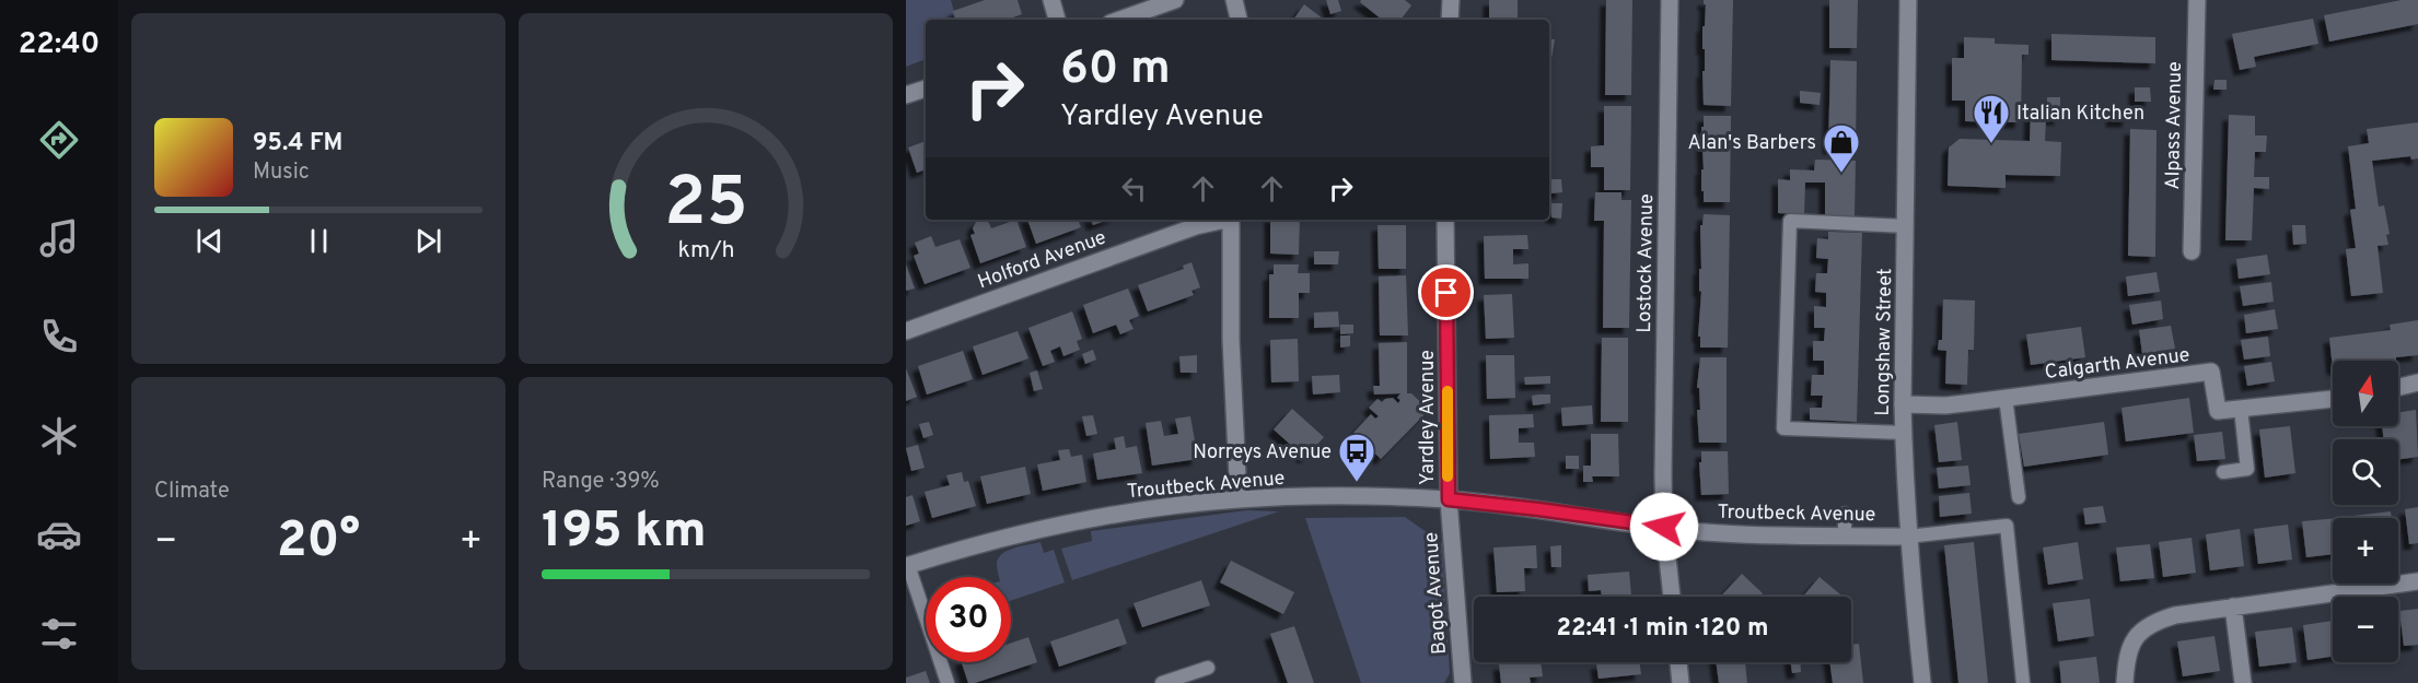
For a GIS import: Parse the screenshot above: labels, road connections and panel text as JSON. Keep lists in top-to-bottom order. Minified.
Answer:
{"streets":{"street":["Alpass Avenue","Holford Avenue","Lostock Avenue","Longshaw Street","Calgarth Avenue","Yardley Avenue","Troutbeck Avenue","Bagot Avenue"]},"crossings":[["Lostock Avenue","Troutbeck Avenue"],["Longshaw Street","Calgarth Avenue"],["Longshaw Street","Troutbeck Avenue"],["Yardley Avenue","Troutbeck Avenue"],["Yardley Avenue","Bagot Avenue"],["Troutbeck Avenue","Bagot Avenue"]],"places":{"restaurant":["Italian Kitchen"],"shop":["Alan's Barbers"],"bus stop":["Norreys Avenue"]},"north":"top","page":{"tabs":"22:40","turn":["60 m","Yardley Avenue"],"song":["95.4 FM","Music"],"map_buttons":["+","−"],"tile":["Climate",["Range · 39%","195 km"]],"heat":["−","20°","+"],"limit":"30","trip":"22:41 · 1 min · 120 m","gauge":["25","km/h"]}}
